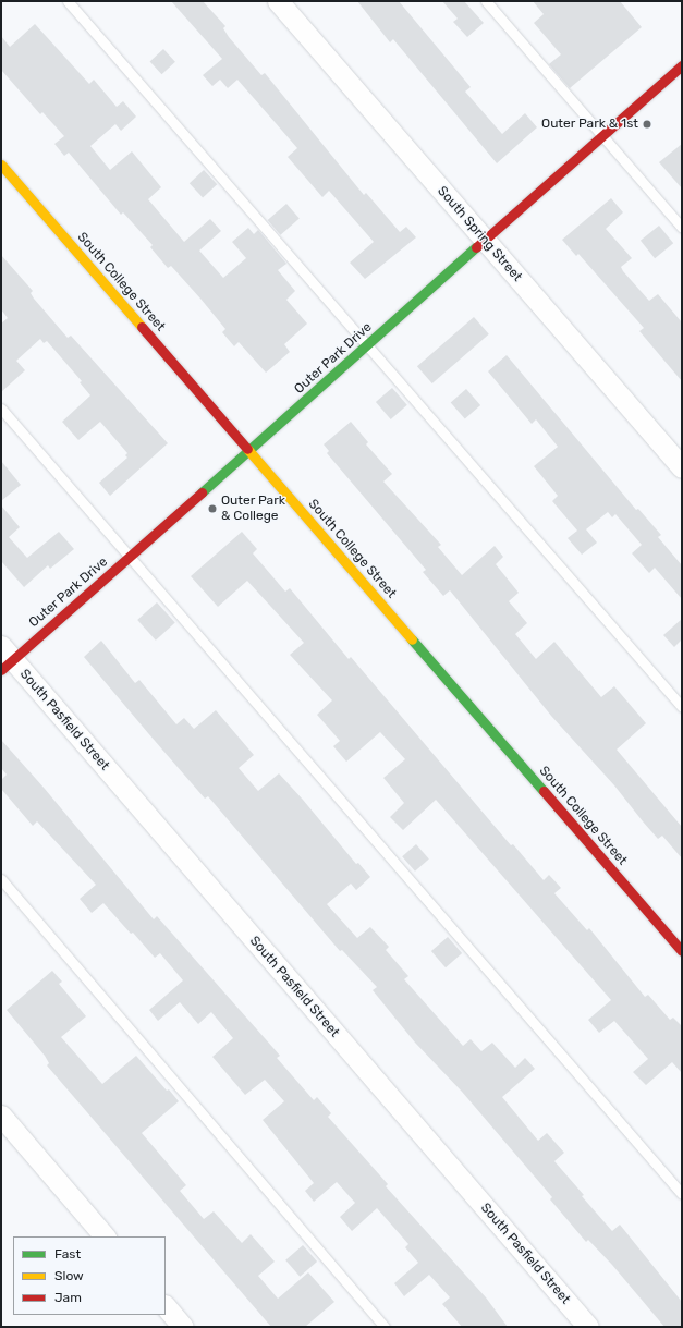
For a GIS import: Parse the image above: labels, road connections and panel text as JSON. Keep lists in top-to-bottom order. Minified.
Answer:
{"streets":{"street":["South Spring Street","South College Street","Outer Park Drive","South Pasfield Street"]},"crossings":[["South Spring Street","Outer Park Drive"],["South College Street","Outer Park Drive"],["Outer Park Drive","South Pasfield Street"]],"places":["Outer Park & 1st","Outer Park & College"],"legend":["Fast","Slow","Jam"]}
